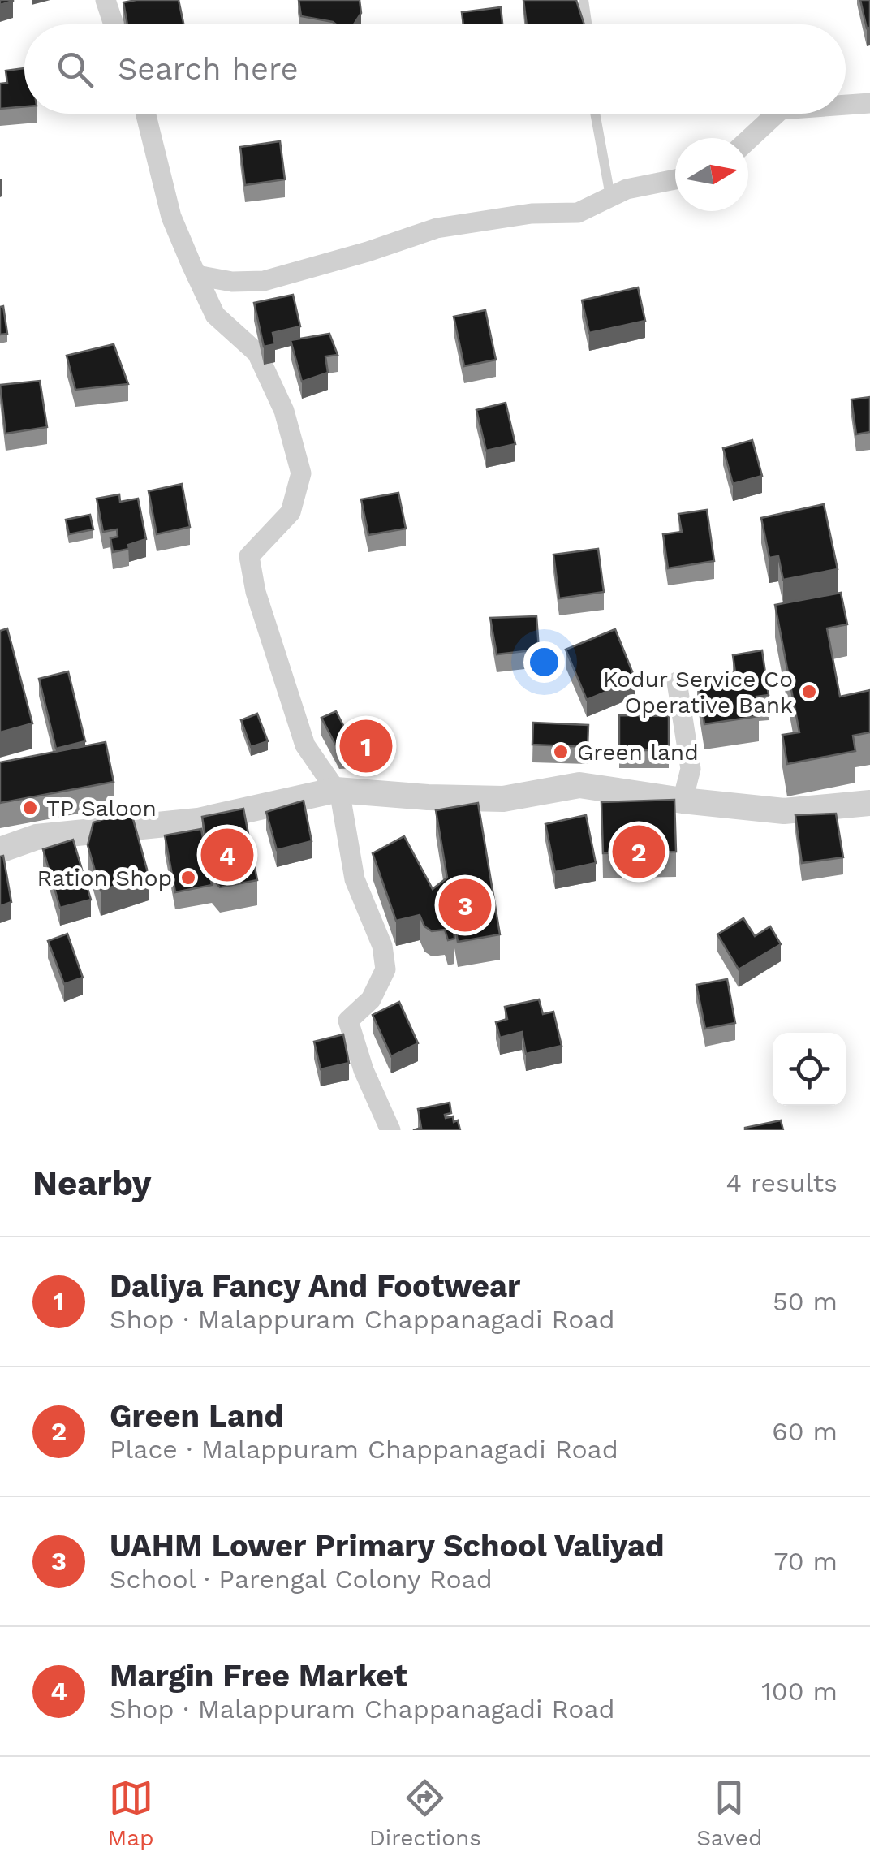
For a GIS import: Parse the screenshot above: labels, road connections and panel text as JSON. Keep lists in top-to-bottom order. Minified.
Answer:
{"places":["Kodur Service Co Operative Bank","Green land","TP Saloon","Ration Shop"],"north":"right","page":{"search":"Search here","pins":["1","2","4","3"],"heading":["Nearby","4 results"],"list":[{"mark":"1","name":"Daliya Fancy And Footwear","note":"Shop · Malappuram Chappanagadi Road","value":"50 m"},{"mark":"2","name":"Green Land","note":"Place · Malappuram Chappanagadi Road","value":"60 m"},{"mark":"3","name":"UAHM Lower Primary School Valiyad","note":"School · Parengal Colony Road","value":"70 m"},{"mark":"4","name":"Margin Free Market","note":"Shop · Malappuram Chappanagadi Road","value":"100 m"}],"nav":["Map","Directions","Saved"]}}
